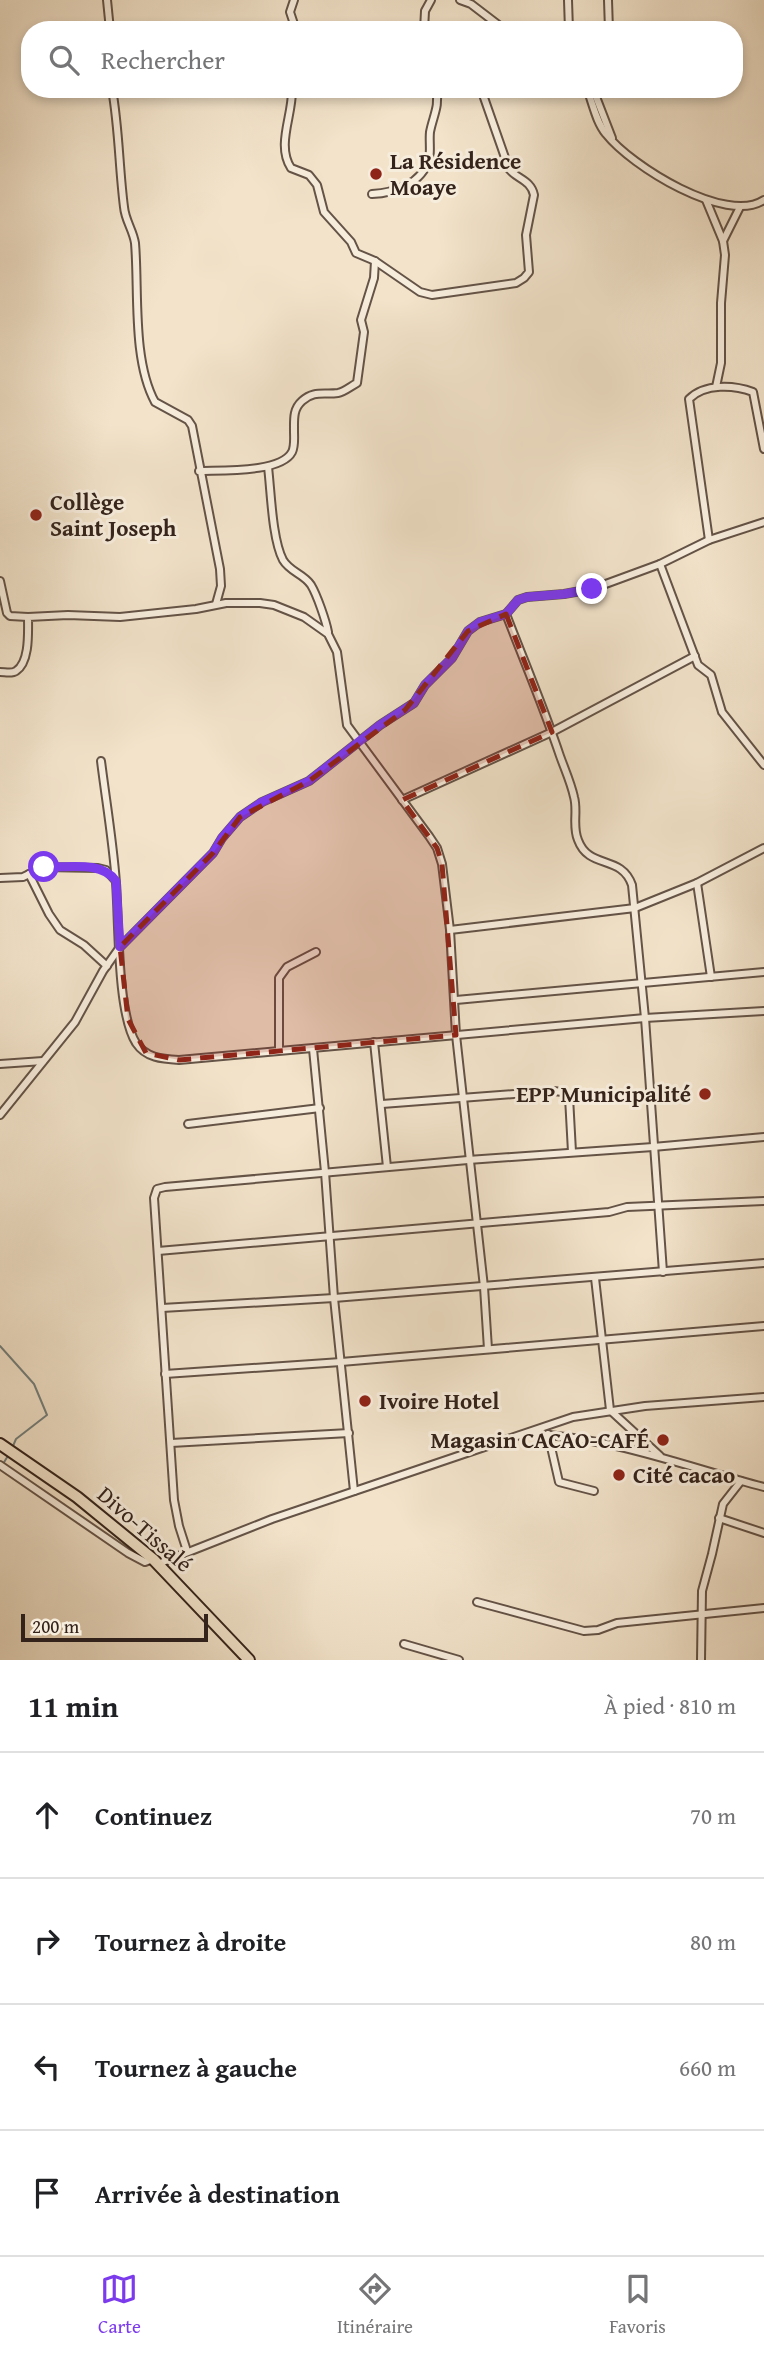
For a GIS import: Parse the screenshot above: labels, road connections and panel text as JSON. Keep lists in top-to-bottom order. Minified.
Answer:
{"streets":{"main road":["Divo-Tissalé"]},"places":["La Résidence Moaye","Collège Saint Joseph","EPP Municipalité","Ivoire Hotel","Magasin CACAO-CAFÉ","Cité cacao"],"scale_bar":"200 m","page":{"search":"Rechercher","scale":"200 m","heading":["11 min","À pied · 810 m"],"list":[["Continuez","70 m"],["Tournez à droite","80 m"],["Tournez à gauche","660 m"],"Arrivée à destination"],"nav":["Carte","Itinéraire","Favoris"]}}
